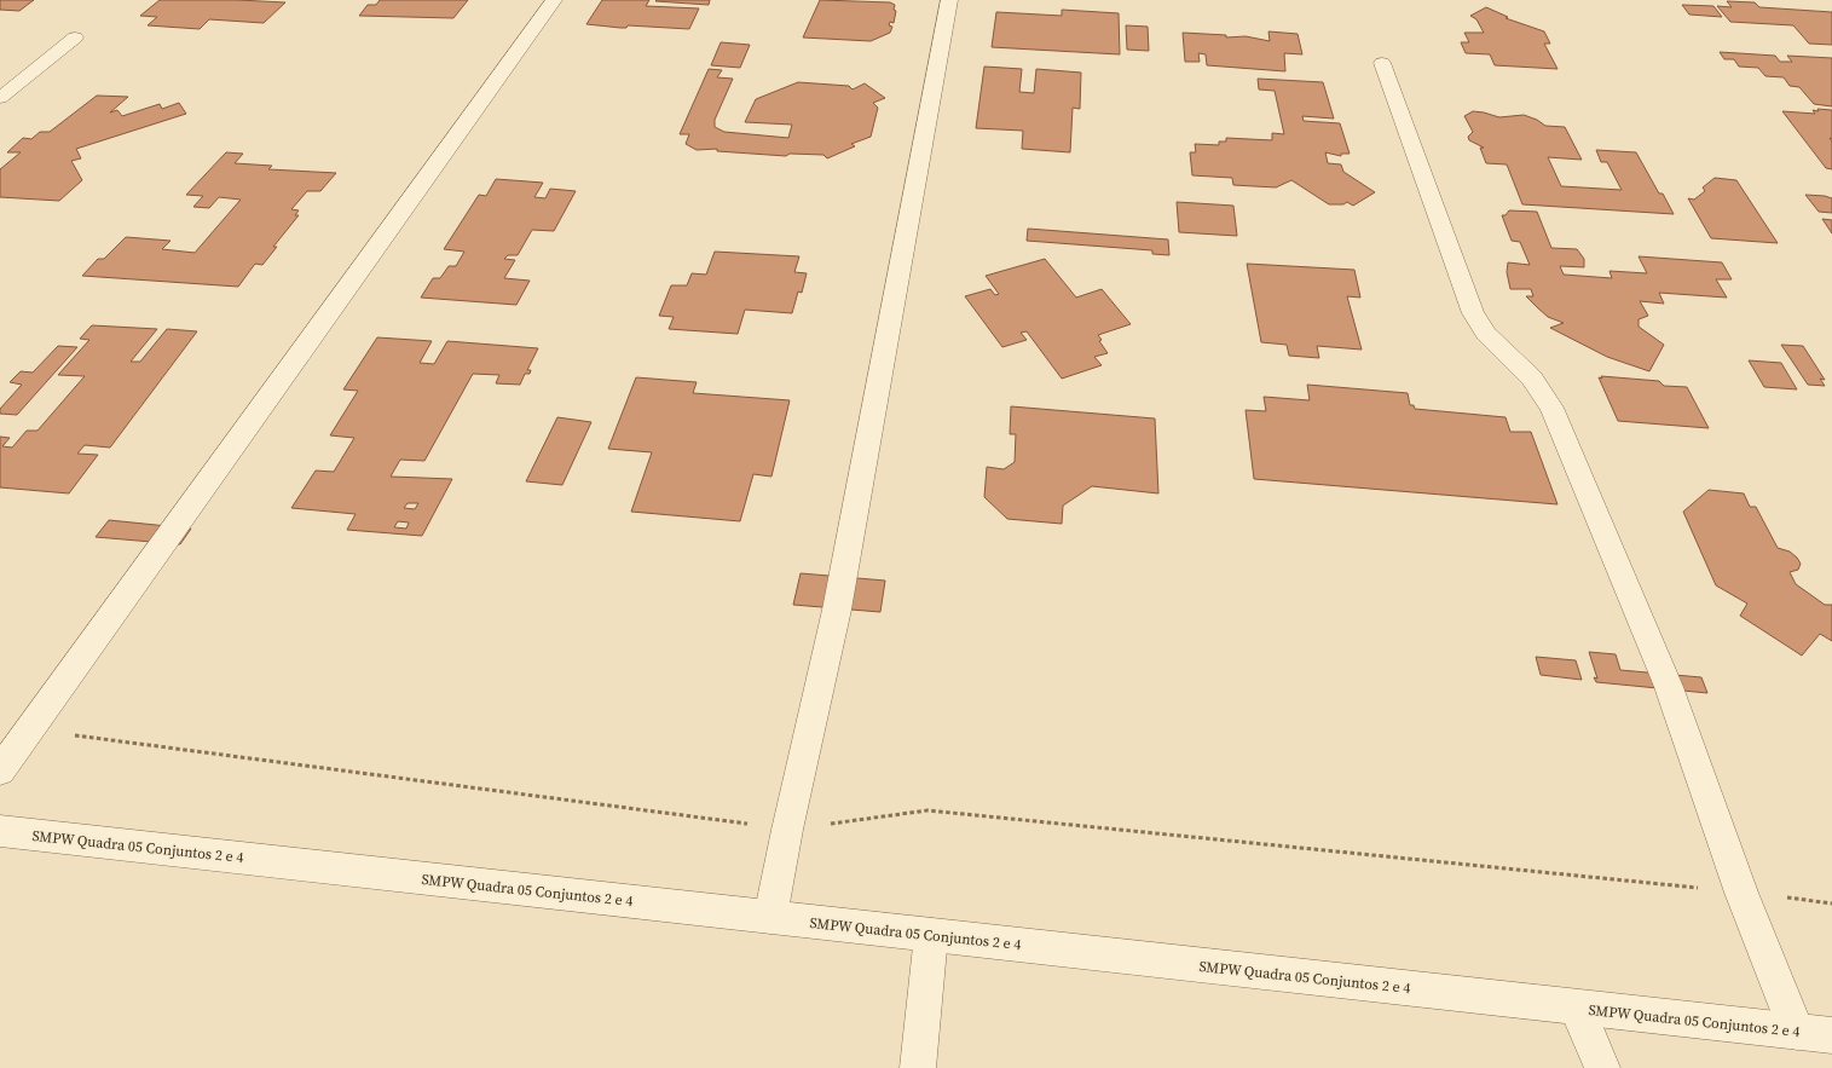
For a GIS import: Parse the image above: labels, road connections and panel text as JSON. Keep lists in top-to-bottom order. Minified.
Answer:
{"streets":{"street":["SMPW Quadra 05 Conjuntos 2 e 4"]}}
